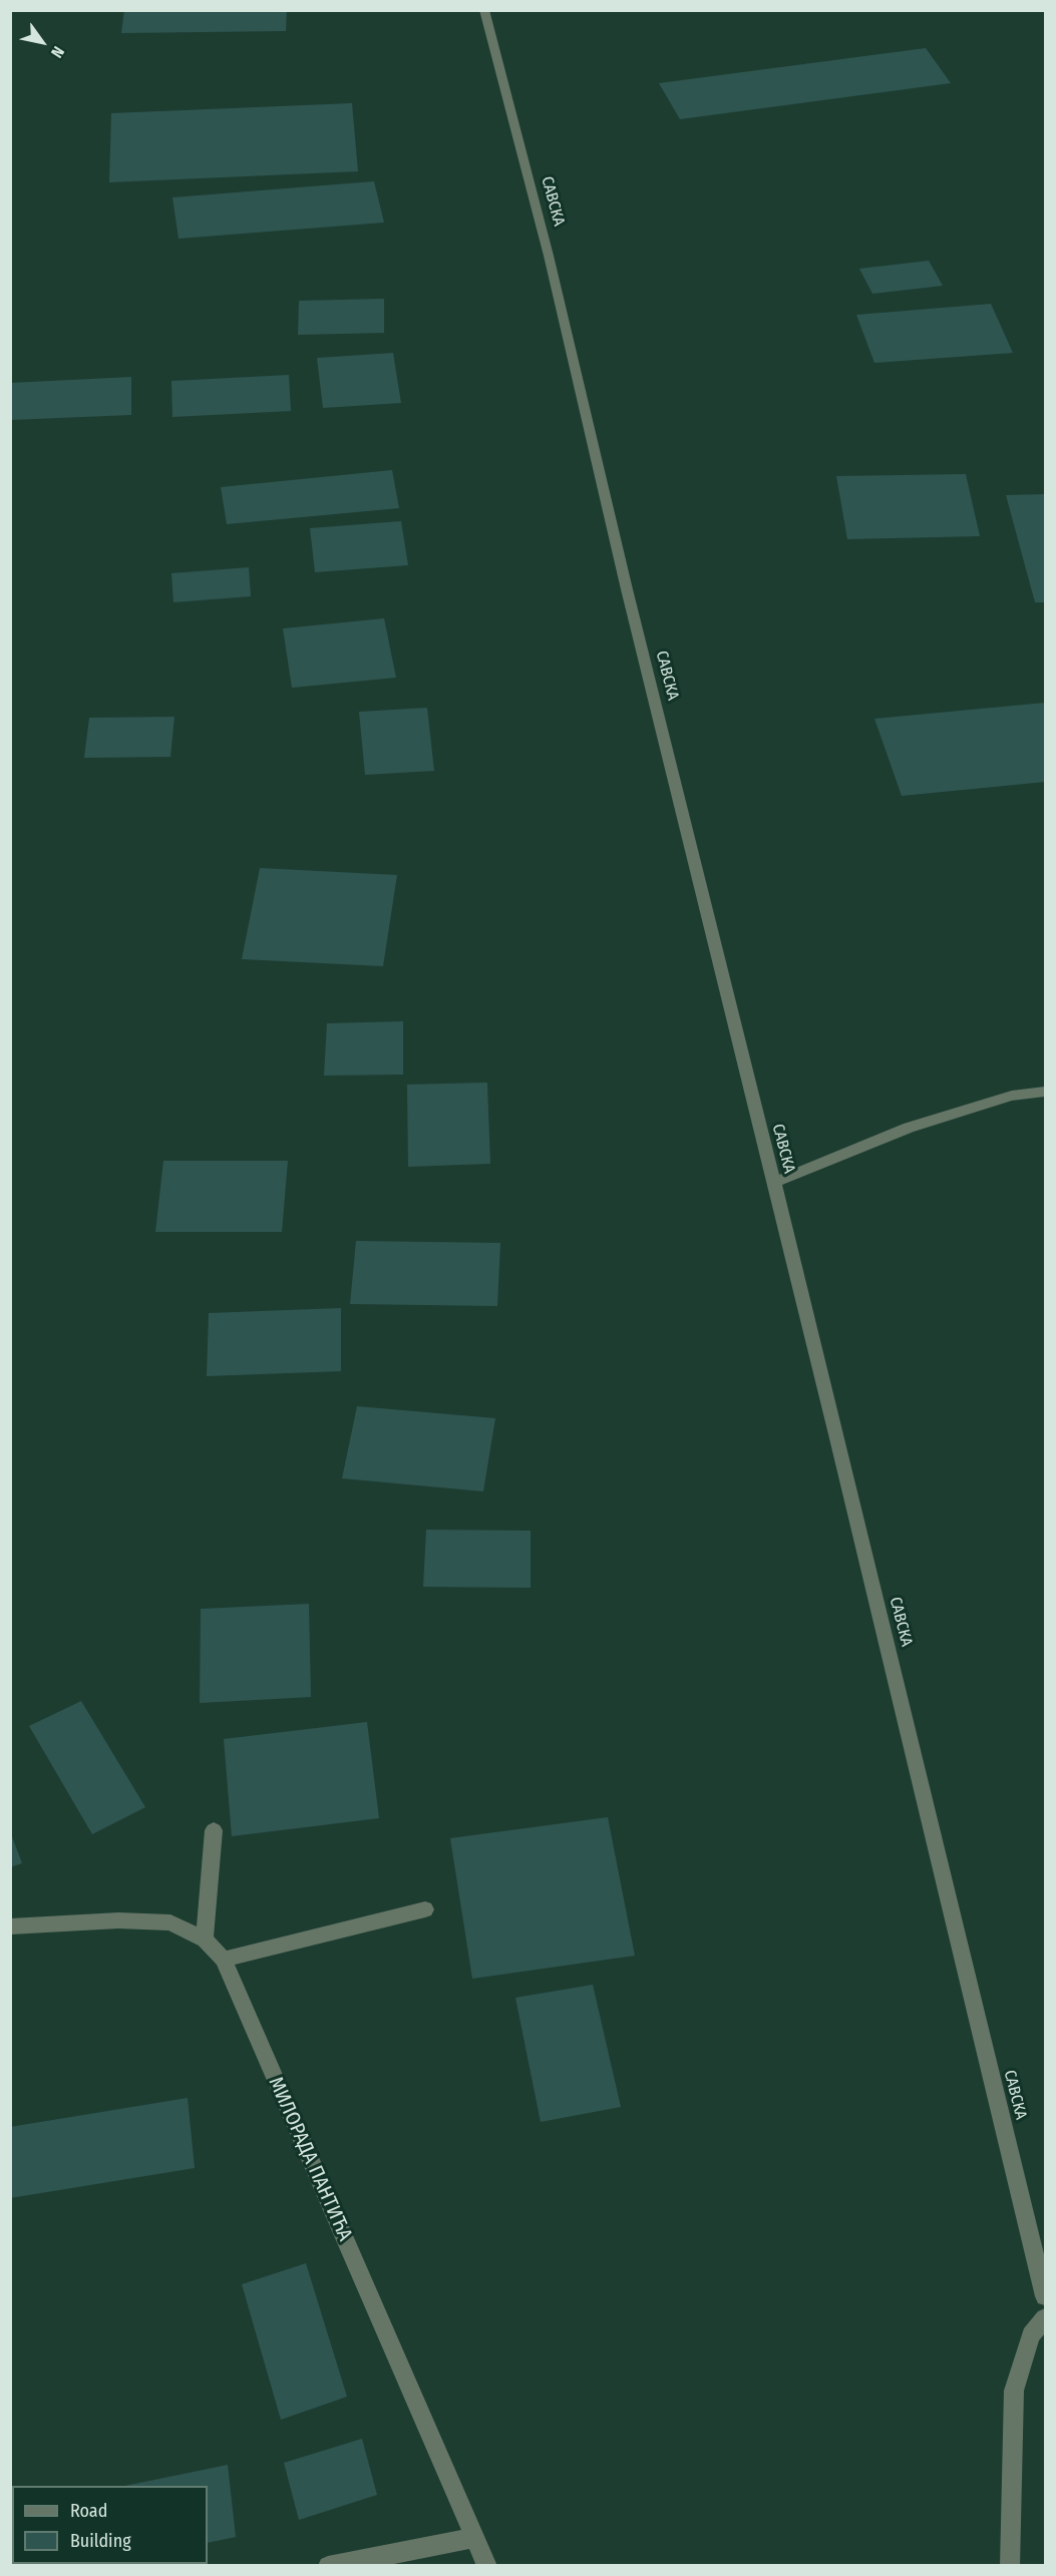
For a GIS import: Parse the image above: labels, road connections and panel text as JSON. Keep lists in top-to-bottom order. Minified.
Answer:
{"streets":{"street":["САВСКА","МИЛОРАДА ПАНТИЋА"]},"legend":["Road","Building"],"north":"bottom right"}
